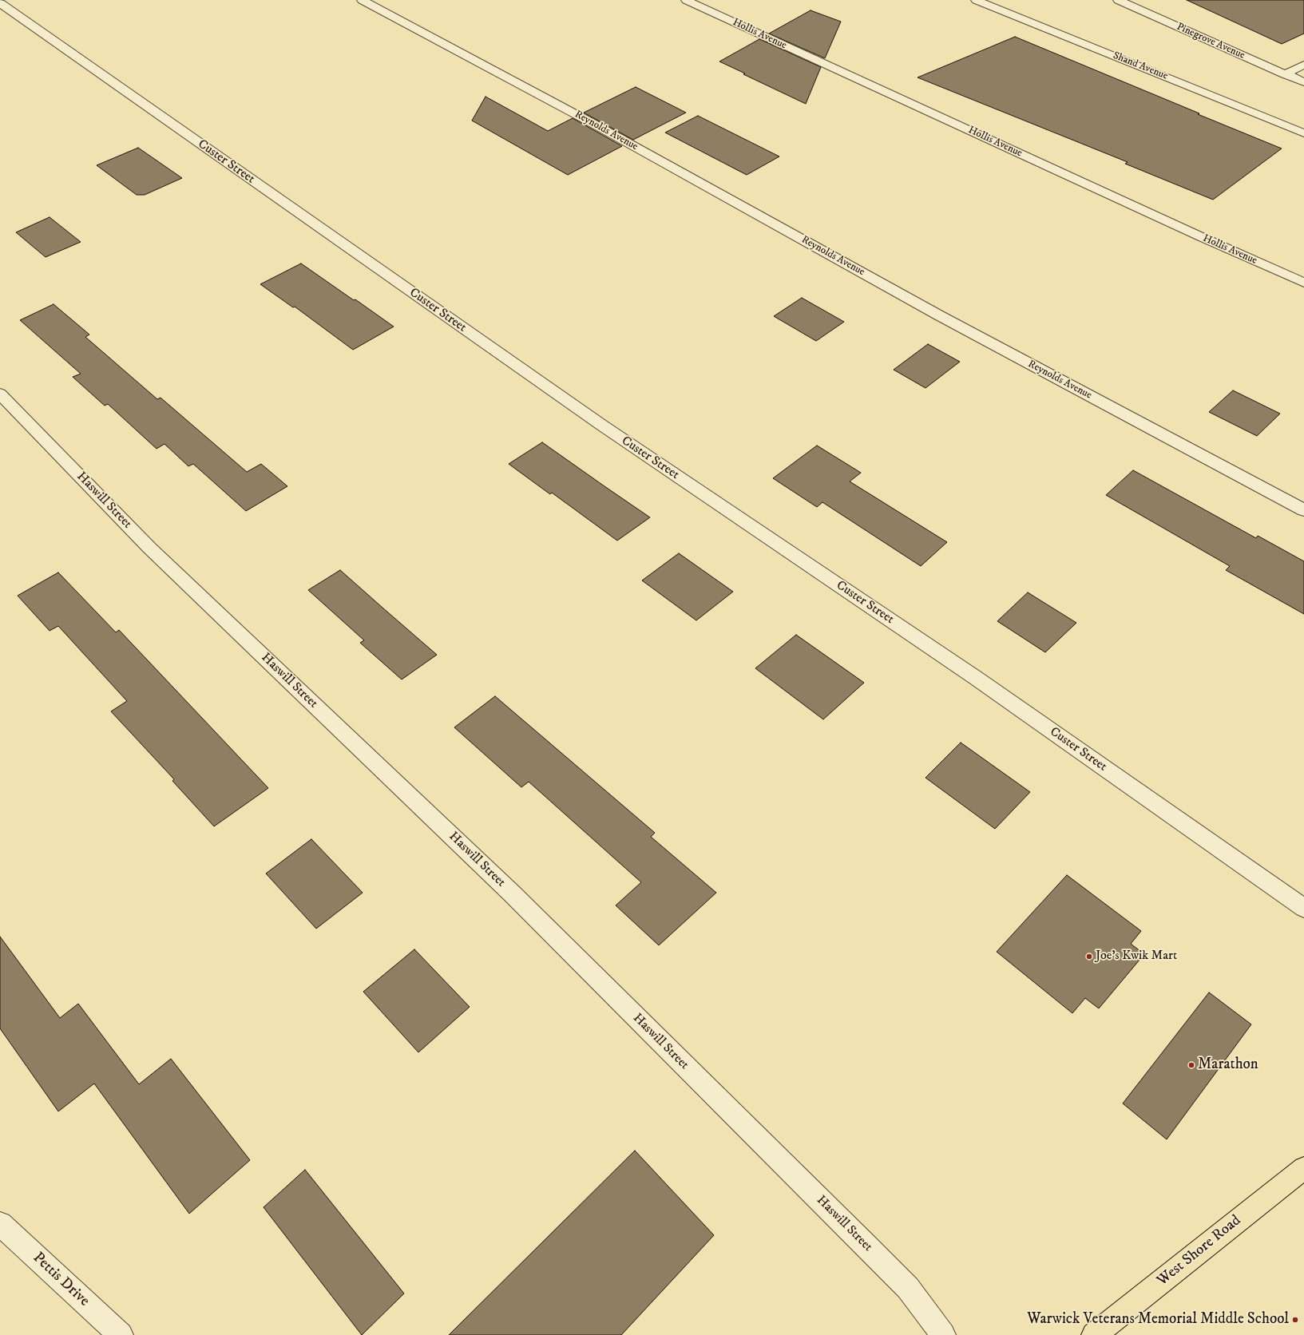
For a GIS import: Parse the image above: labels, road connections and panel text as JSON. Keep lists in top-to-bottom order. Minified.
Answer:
{"streets":{"main road":["West Shore Road"],"street":["Hollis Avenue","Pinegrove Avenue","Shand Avenue","Reynolds Avenue","Custer Street","Haswill Street","Pettis Drive"]},"places":["Joe's Kwik Mart","Marathon","Warwick Veterans Memorial Middle School"]}
